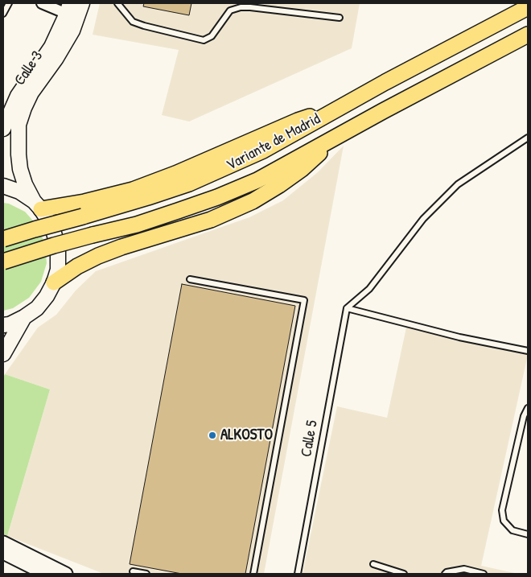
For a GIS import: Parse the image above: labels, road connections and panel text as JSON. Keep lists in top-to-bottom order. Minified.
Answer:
{"streets":{"main road":["Calle 3","Variante de Madrid"],"lane":["Calle 5"]},"places":["ALKOSTO"]}
